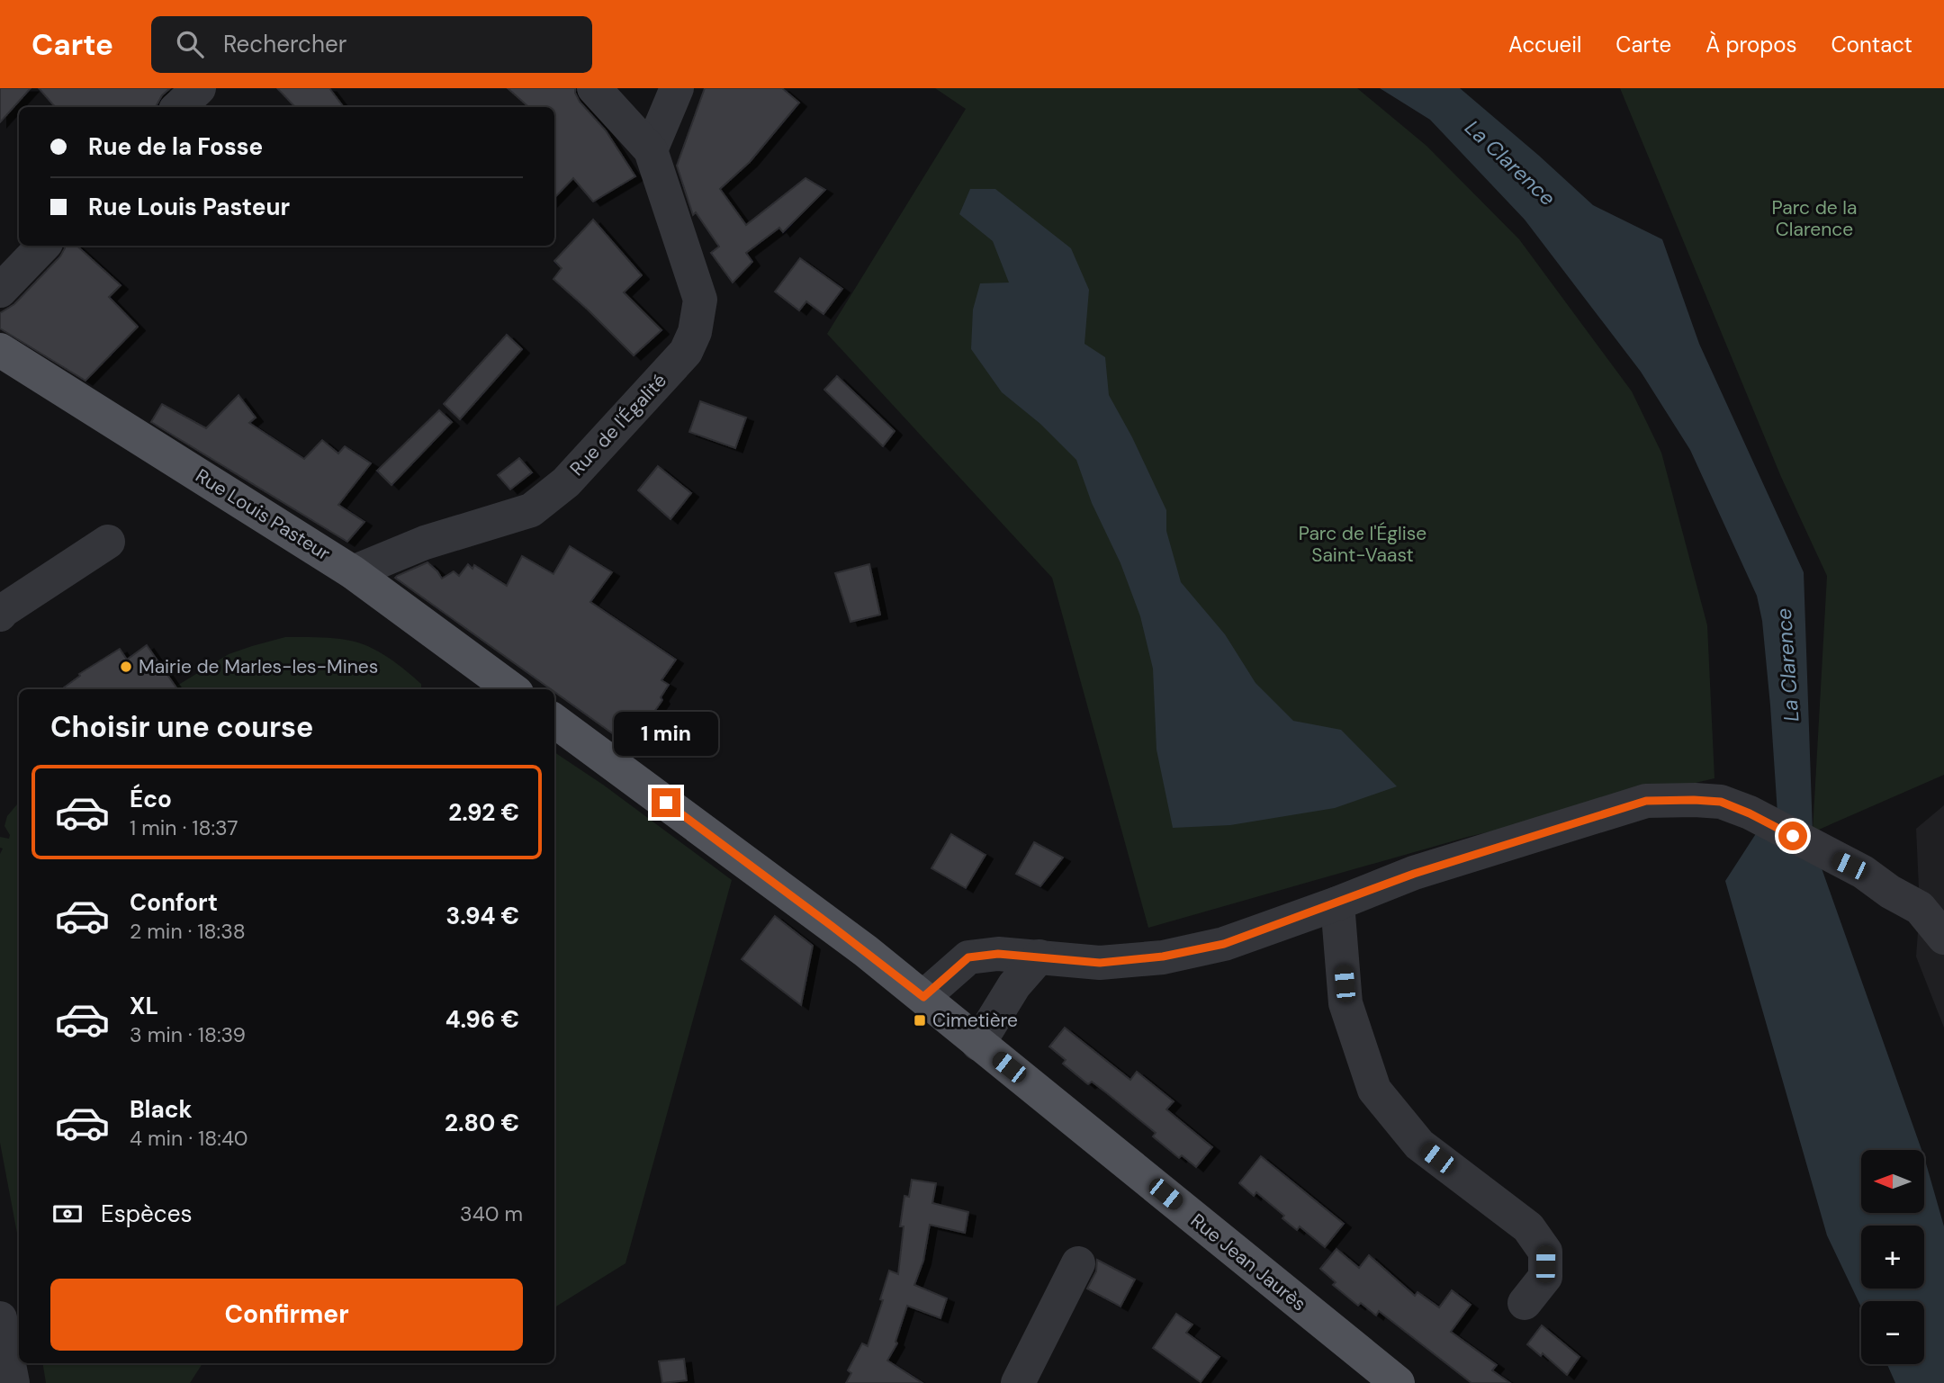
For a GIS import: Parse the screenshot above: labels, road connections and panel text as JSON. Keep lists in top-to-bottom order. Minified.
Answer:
{"streets":{"main road":["Rue Louis Pasteur","Rue Jean Jaurès"],"street":["Rue de l'Égalité"]},"crossings":[["Rue de l'Égalité","Rue Louis Pasteur"]],"water":["La Clarence"],"parks":["Parc de la Clarence","Parc de l'Église Saint-Vaast"],"places":{"other":["Mairie de Marles-les-Mines"],"transit":["Cimetière"]},"north":"left","page":{"header":"Carte","search":"Rechercher","nav":["Accueil","Carte","À propos","Contact"],"banner":["Rue de la Fosse","Rue Louis Pasteur"],"heading":"Choisir une course","bubble":"1 min","list":[{"name":"Éco","note":"1 min · 18:37","value":"2.92 €"},{"name":"Confort","note":"2 min · 18:38","value":"3.94 €"},{"name":"XL","note":"3 min · 18:39","value":"4.96 €"},{"name":"Black","note":"4 min · 18:40","value":"2.80 €"}],"map_buttons":["+","−"],"pay":["Espèces","340 m"],"buttons":"Confirmer"}}
